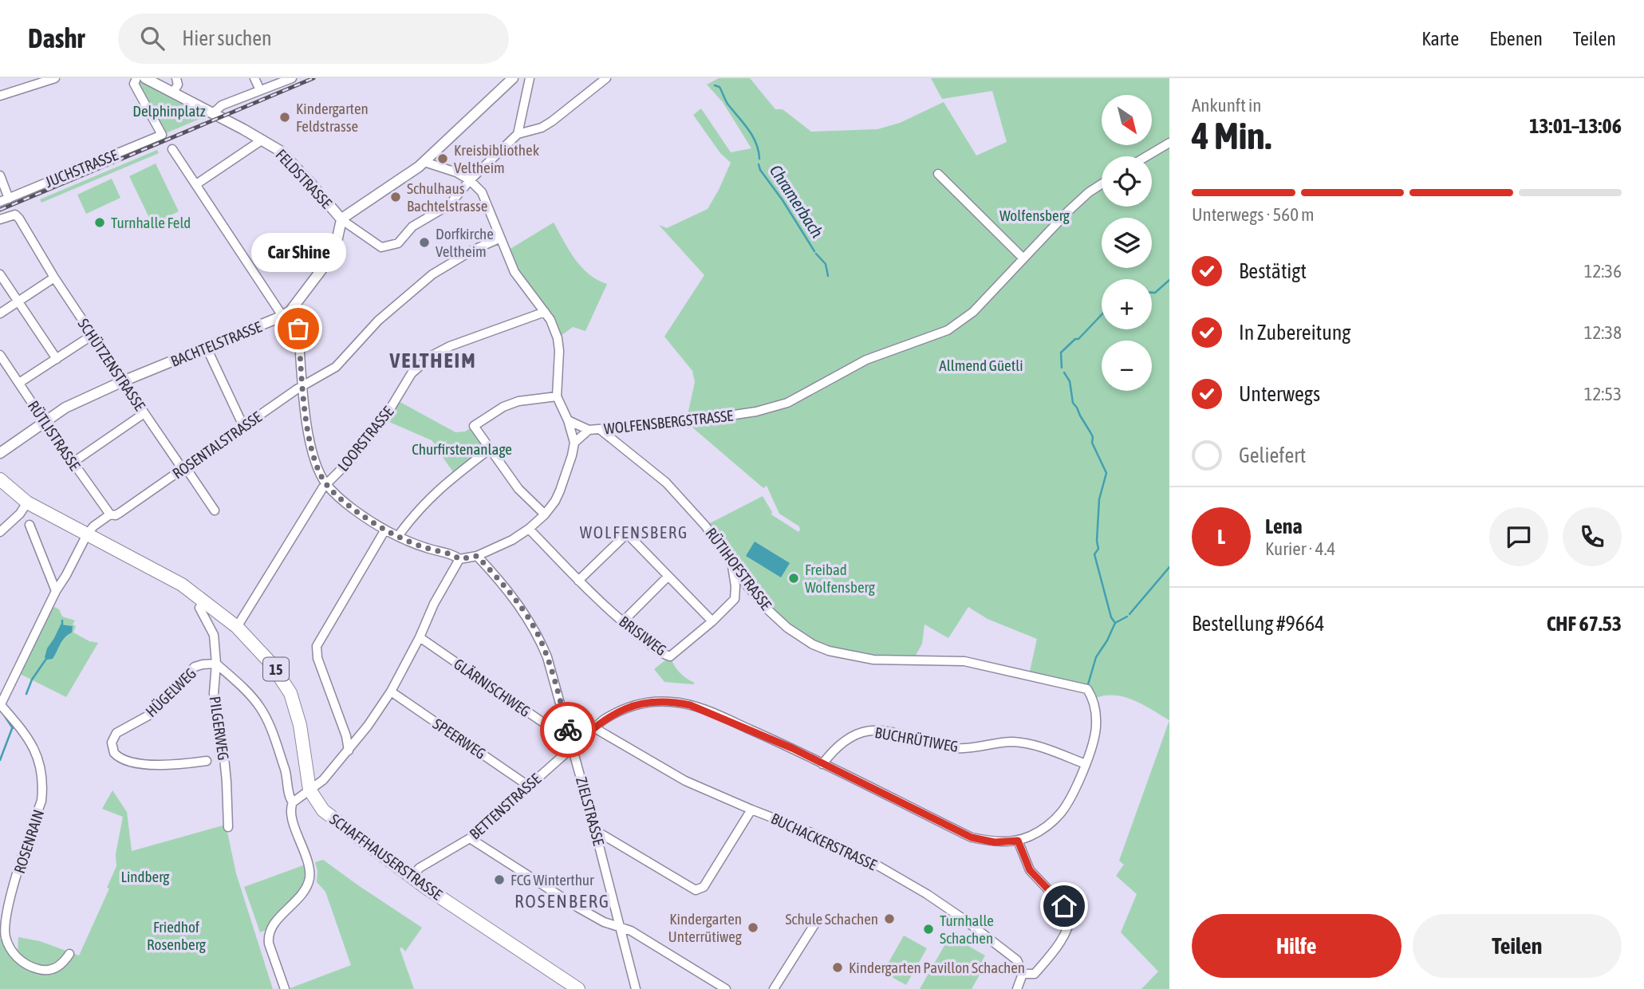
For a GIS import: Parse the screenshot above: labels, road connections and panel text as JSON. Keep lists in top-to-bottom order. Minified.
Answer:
{"streets":{"main road":["15","SCHAFFHAUSERSTRASSE"],"street":["JUCHSTRASSE","FELDSTRASSE","BACHTELSTRASSE","SCHÜTZENSTRASSE","WOLFENSBERGSTRASSE","RÜTLISTRASSE","LOORSTRASSE","ROSENTALSTRASSE","RÜTIHOFSTRASSE","BRISIWEG","GLÄRNISCHWEG","HÜGELWEG","PILGERWEG","SPEERWEG","BUCHRÜTIWEG","BETTENSTRASSE","ZIELSTRASSE","ROSENRAIN","BUCHACKERSTRASSE"]},"crossings":[["BACHTELSTRASSE","SCHÜTZENSTRASSE"],["BACHTELSTRASSE","RÜTLISTRASSE"],["SCHÜTZENSTRASSE","ROSENTALSTRASSE"],["WOLFENSBERGSTRASSE","RÜTIHOFSTRASSE"],["RÜTLISTRASSE","ROSENTALSTRASSE"],["LOORSTRASSE","SCHAFFHAUSERSTRASSE"],["ROSENTALSTRASSE","ROSENRAIN"],["ROSENTALSTRASSE","SCHAFFHAUSERSTRASSE"],["RÜTIHOFSTRASSE","BRISIWEG"],["RÜTIHOFSTRASSE","BETTENSTRASSE"],["GLÄRNISCHWEG","ZIELSTRASSE"],["HÜGELWEG","PILGERWEG"],["PILGERWEG","SCHAFFHAUSERSTRASSE"],["SPEERWEG","BETTENSTRASSE"],["BUCHRÜTIWEG","BETTENSTRASSE"],["BETTENSTRASSE","ZIELSTRASSE"],["BETTENSTRASSE","BUCHACKERSTRASSE"],["BETTENSTRASSE","SCHAFFHAUSERSTRASSE"]],"districts":["VELTHEIM","WOLFENSBERG","ROSENBERG"],"water":["Chramerbach"],"parks":["Delphinplatz","Wolfensberg","Allmend Güetli","Churfirstenanlage","Lindberg","Friedhof Rosenberg"],"places":["Kindergarten Feldstrasse","Kreisbibliothek Veltheim","Schulhaus Bachtelstrasse","Turnhalle Feld","Dorfkirche Veltheim","Car Shine","Freibad Wolfensberg","FCG Winterthur","Schule Schachen","Kindergarten Unterrütiweg","Turnhalle Schachen","Kindergarten Pavillon Schachen"],"north":"bottom right","page":{"header":"Dashr","search":"Hier suchen","nav":["Karte","Ebenen","Teilen"],"heading":["4 Min.","Ankunft in","13:01–13:06"],"panel":["Lena","Kurier · 4.4","Bestellung #9664","CHF 67.53"],"map_buttons":["+","−"],"bar":"Unterwegs · 560 m","bubble":"Car Shine","list":[["Bestätigt","12:36"],["In Zubereitung","12:38"],["Unterwegs","12:53"],"Geliefert"],"round":"L","buttons":["Hilfe","Teilen"]}}
